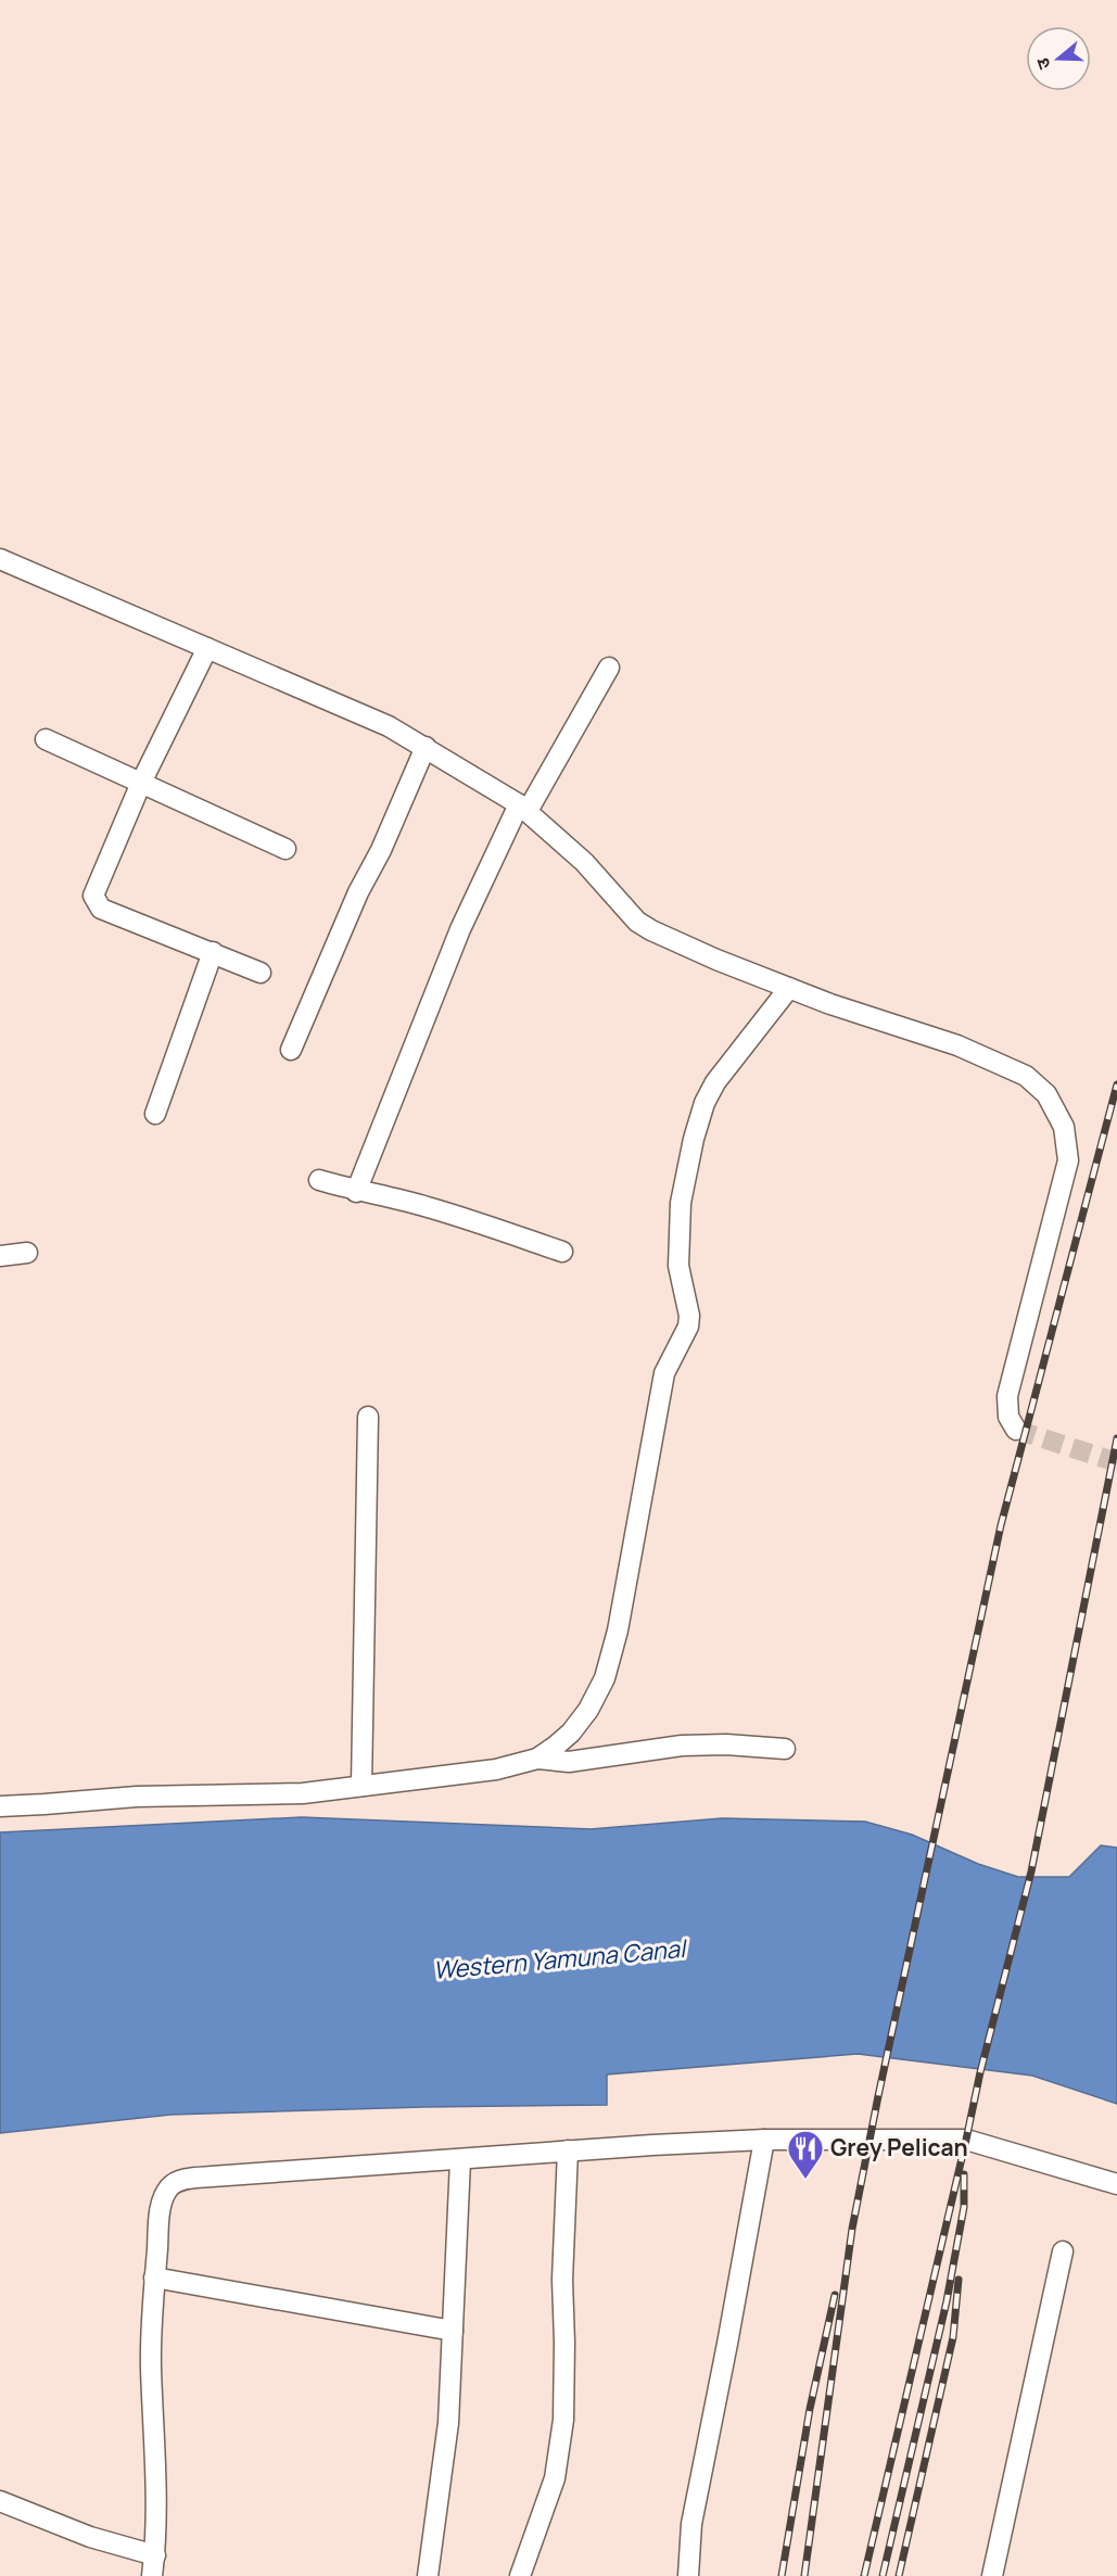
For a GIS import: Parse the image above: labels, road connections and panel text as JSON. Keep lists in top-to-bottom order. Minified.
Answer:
{"water":["Western Yamuna Canal"],"places":{"restaurant":["Grey Pelican"]},"north":"left"}
